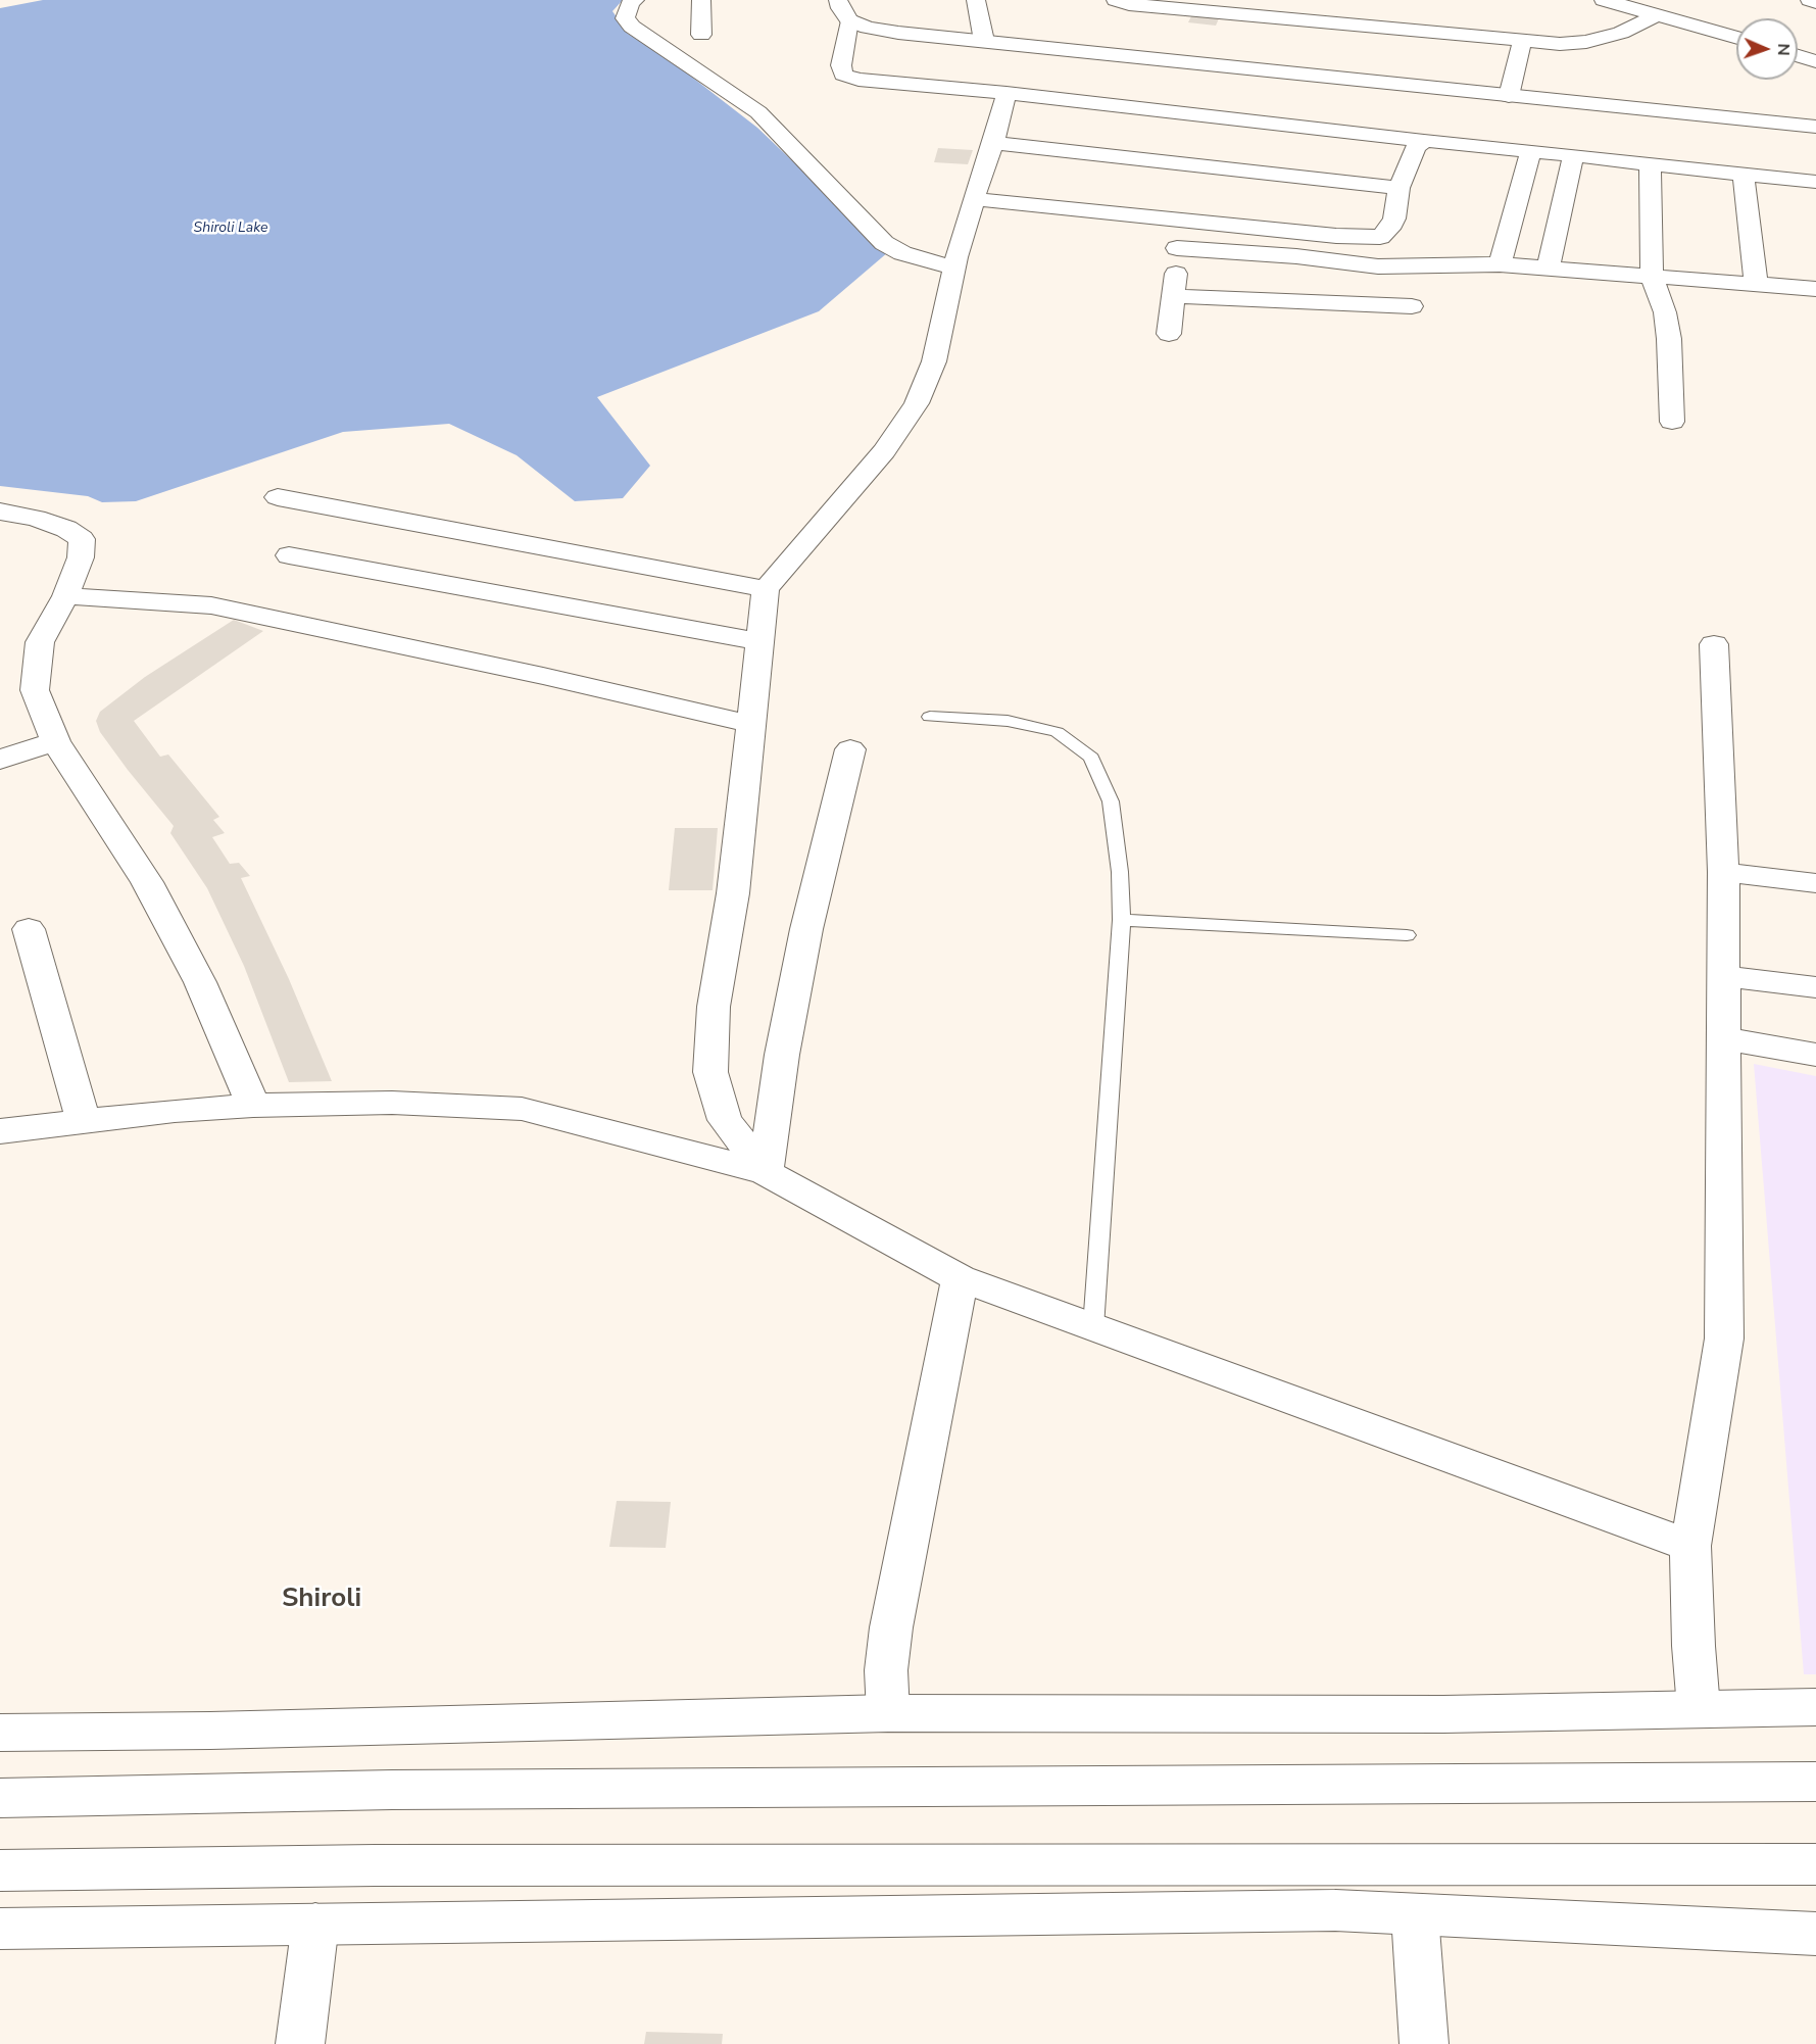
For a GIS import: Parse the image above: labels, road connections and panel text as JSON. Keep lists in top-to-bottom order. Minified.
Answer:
{"districts":["Shiroli"],"water":["Shiroli Lake"],"north":"right"}
